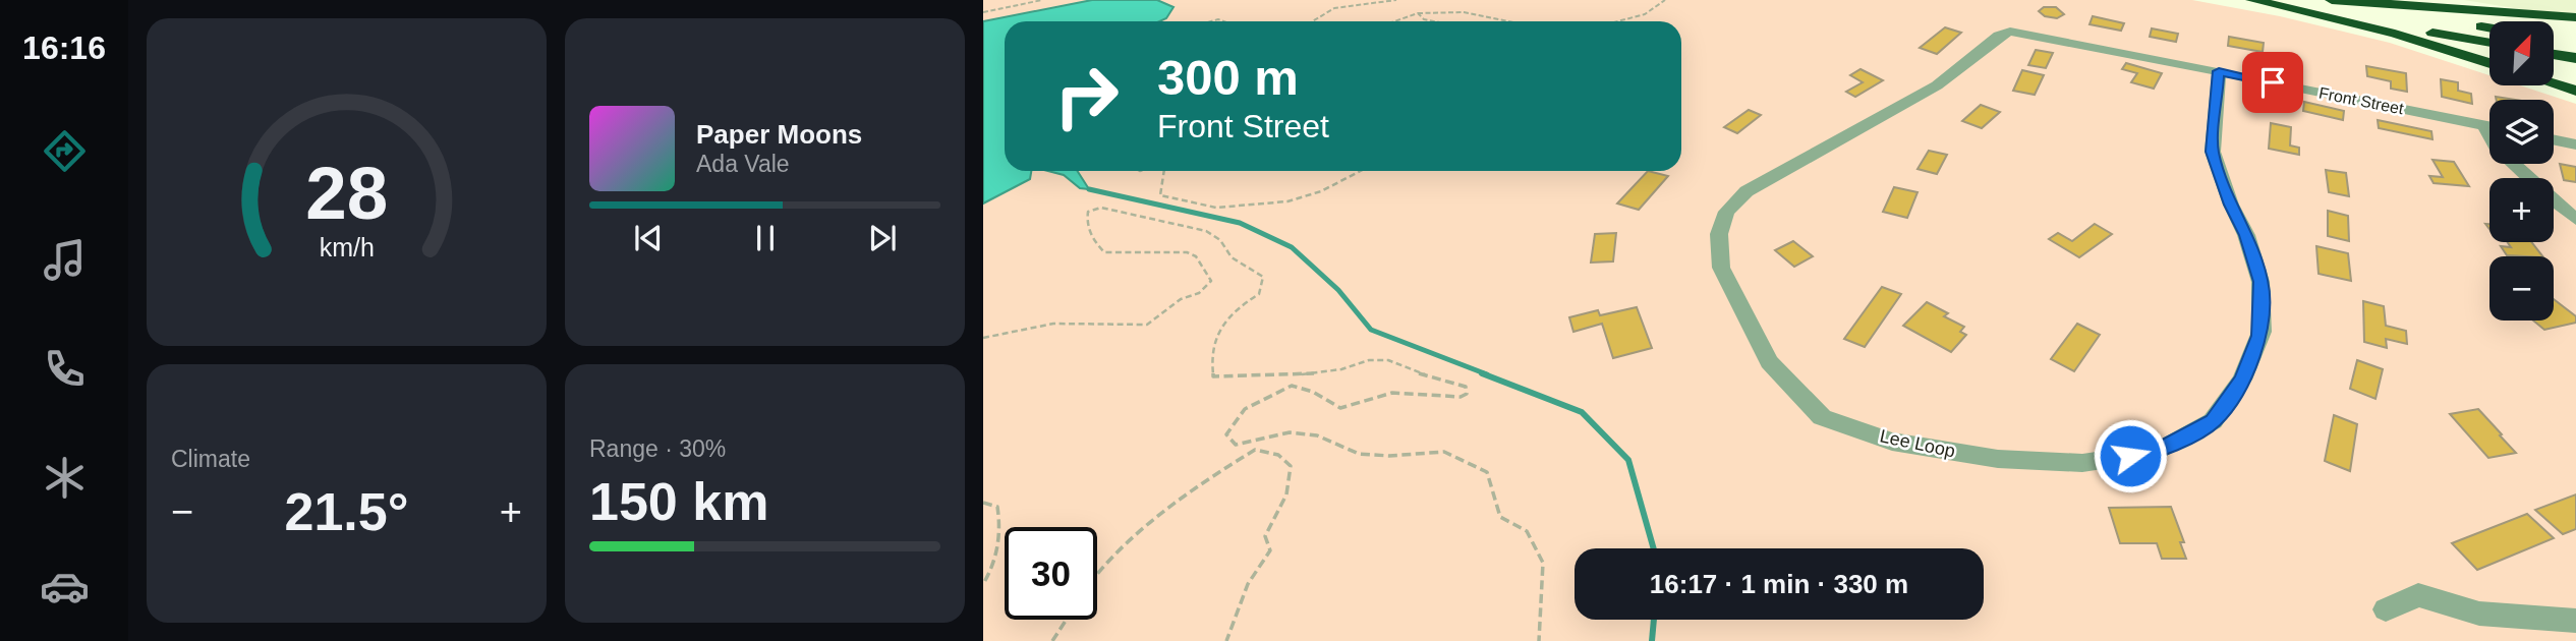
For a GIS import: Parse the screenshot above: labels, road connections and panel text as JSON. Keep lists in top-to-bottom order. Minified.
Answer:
{"streets":{"street":["Front Street","Lee Loop"]},"crossings":[["Front Street","Lee Loop"]],"north":"top right","page":{"tabs":"16:16","map_buttons":["+","−"],"turn":["300 m","Front Street"],"song":["Paper Moons","Ada Vale"],"tile":["Climate",["Range · 30%","150 km"]],"heat":["−","21.5°","+"],"limit":"30","trip":"16:17 · 1 min · 330 m","gauge":["28","km/h"]}}
